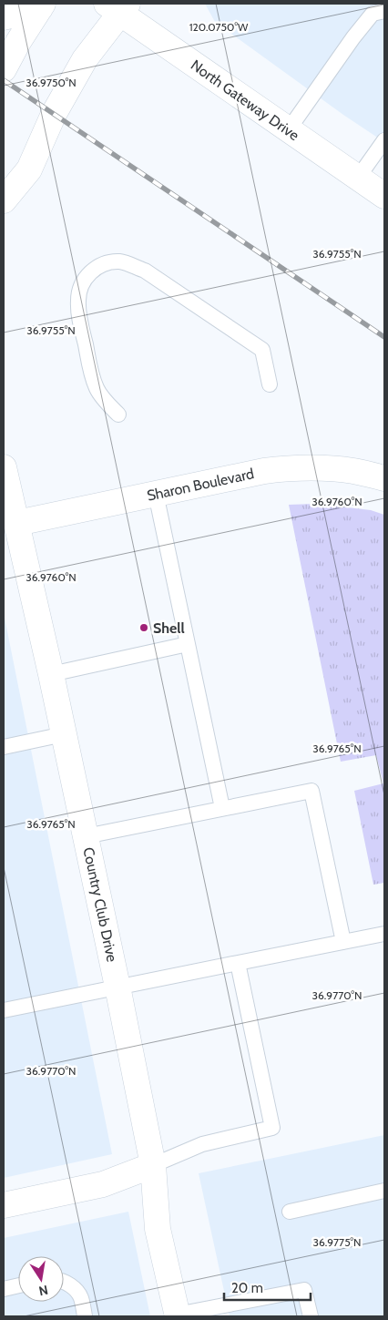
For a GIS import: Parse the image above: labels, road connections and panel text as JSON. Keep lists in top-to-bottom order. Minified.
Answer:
{"streets":{"main road":["North Gateway Drive","Sharon Boulevard","Country Club Drive"]},"crossings":[["Sharon Boulevard","Country Club Drive"]],"places":["Shell"],"scale_bar":"20 m","north":"bottom","coordinates":["120.0750°W","36.9750°N","36.9755°N","36.9760°N","36.9765°N","36.9770°N","36.9775°N"]}
